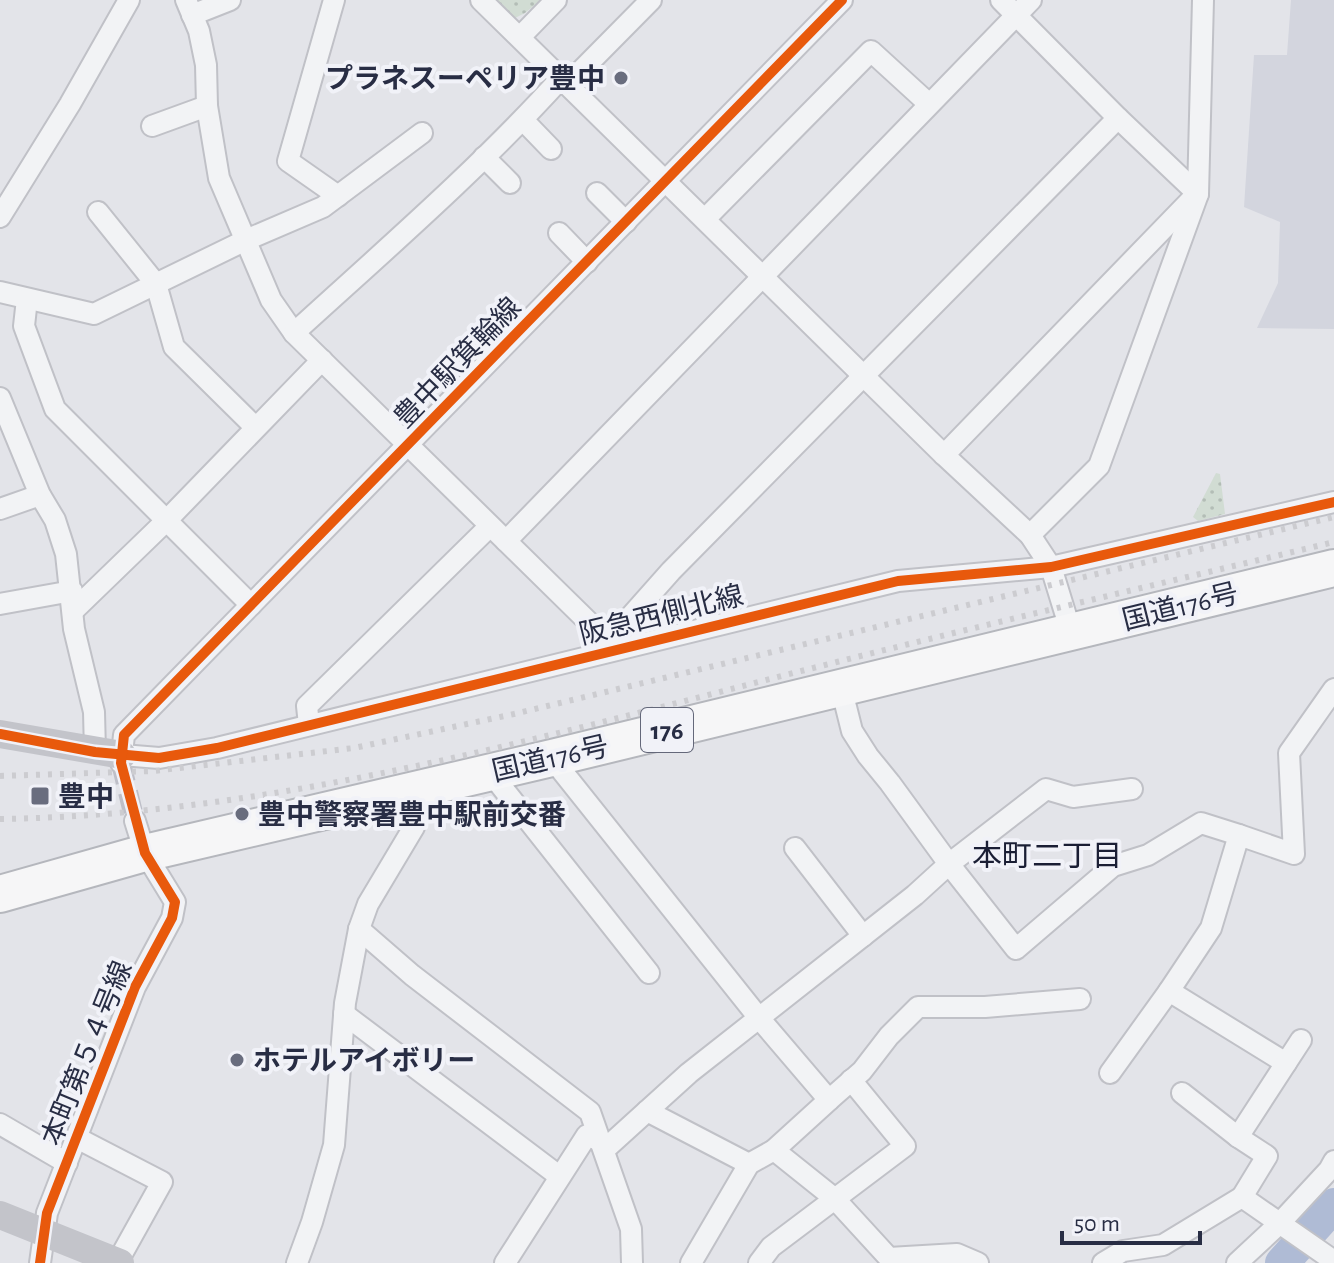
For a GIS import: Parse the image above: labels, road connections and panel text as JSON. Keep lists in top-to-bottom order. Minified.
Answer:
{"streets":{"highway":["国道176号","176"],"street":["豊中駅箕輪線","阪急西側北線","本町第５４号線"]},"crossings":[["豊中駅箕輪線","阪急西側北線"],["国道176号","本町第５４号線"]],"districts":["本町二丁目"],"places":{"other":["プラネスーペリア豊中","豊中警察署豊中駅前交番","ホテルアイボリー"],"transit":["豊中"]},"scale_bar":"50 m"}
